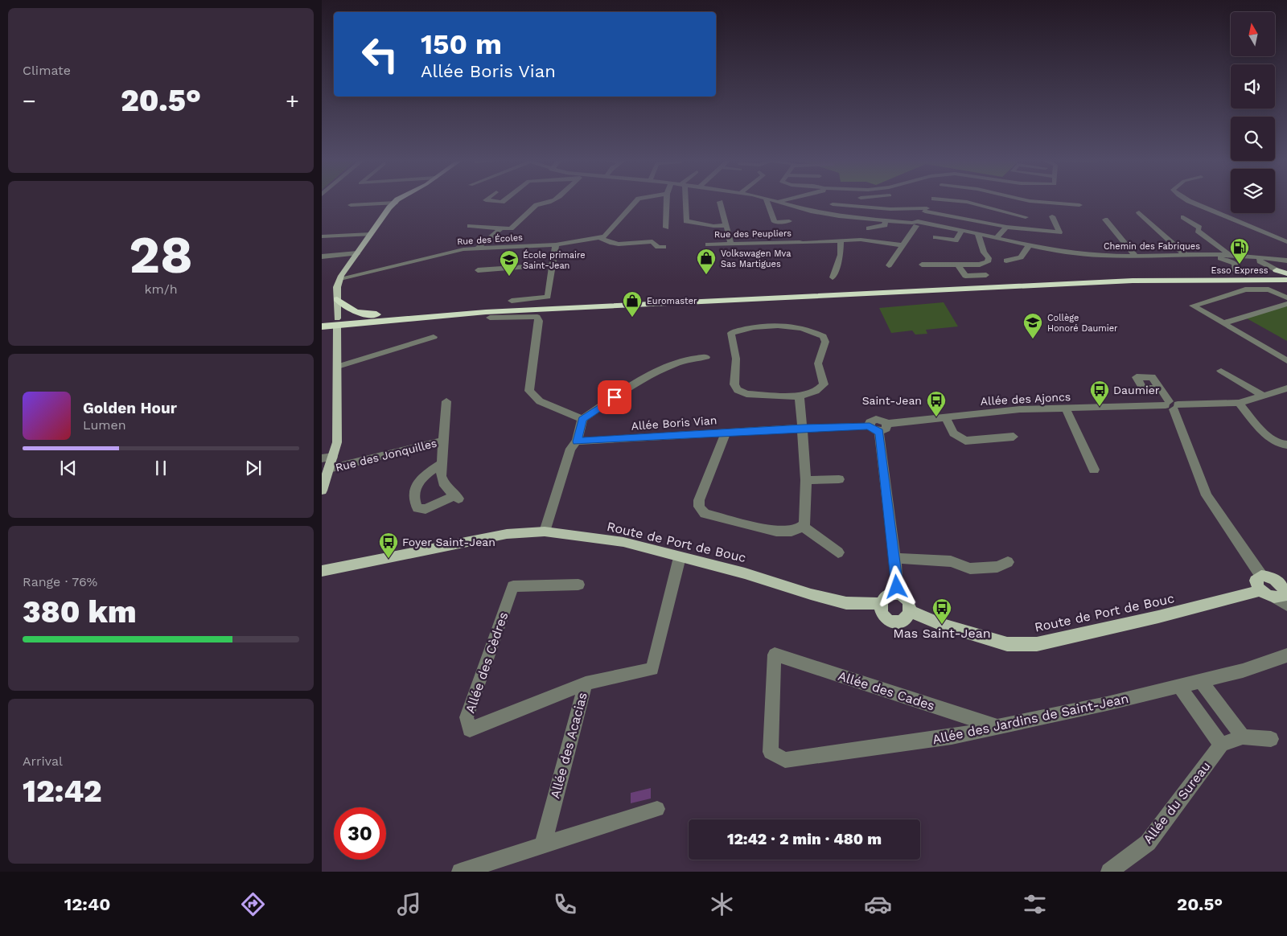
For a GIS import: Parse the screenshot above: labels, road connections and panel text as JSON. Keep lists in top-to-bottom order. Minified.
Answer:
{"streets":{"main road":["Route de Port de Bouc"],"street":["Rue des Peupliers","Rue des Écoles","Chemin des Fabriques","Allée des Ajoncs","Allée Boris Vian","Rue des Jonquilles","Allée des Cèdres","Allée des Cades","Allée des Jardins de Saint-Jean","Allée des Acacias","Allée du Sureau"]},"crossings":[["Allée des Ajoncs","Allée Boris Vian"],["Route de Port de Bouc","Allée des Acacias"],["Allée des Cèdres","Allée des Acacias"],["Allée des Cades","Allée des Jardins de Saint-Jean"]],"places":{"fuel station":["Esso Express"],"shop":["Volkswagen Mva Sas Martigues","Euromaster"],"school or university":["École primaire Saint-Jean","Collège Honoré Daumier"],"bus stop":["Daumier","Saint-Jean","Foyer Saint-Jean","Mas Saint-Jean"]},"north":"top","page":{"tile":["Climate",["28","km/h"],["Range · 76%","380 km"],["Arrival","12:42"]],"turn":["150 m","Allée Boris Vian"],"heat":["−","20.5°","+"],"song":["Golden Hour","Lumen"],"limit":"30","trip":"12:42 · 2 min · 480 m","tabs":["12:40","20.5°"]}}
